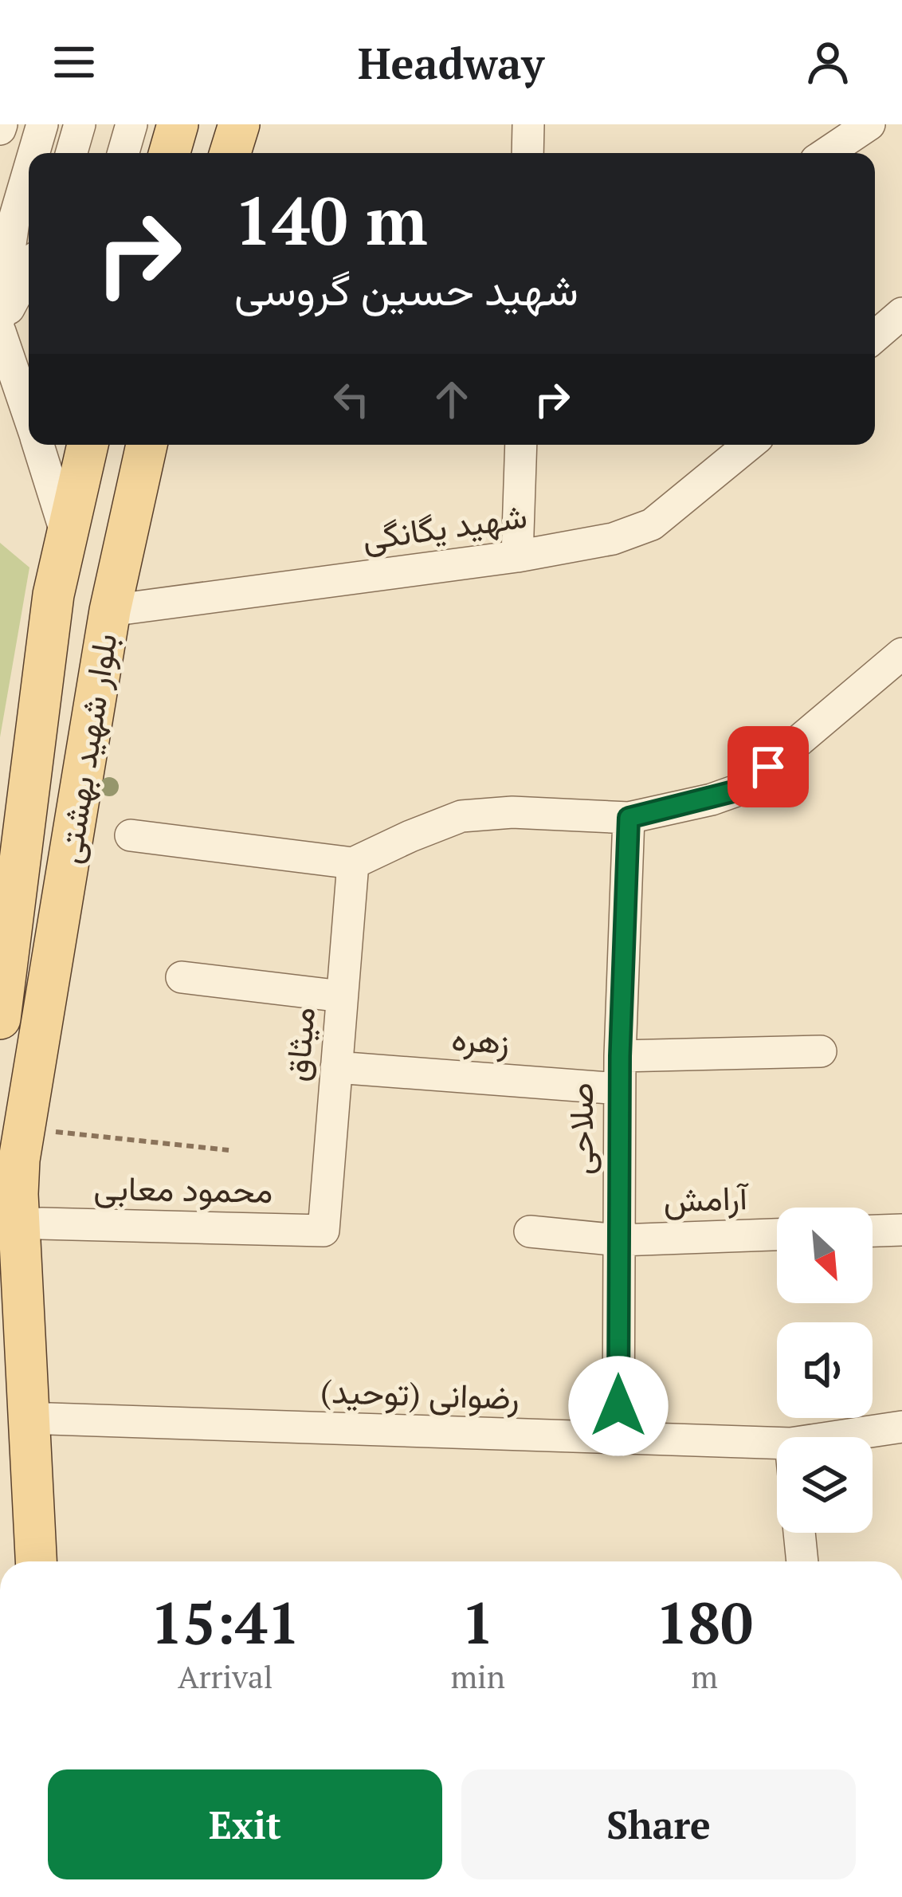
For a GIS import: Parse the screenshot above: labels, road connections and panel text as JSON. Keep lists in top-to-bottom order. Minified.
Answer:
{"streets":{"main road":["بلوار شهید بهشتی"],"street":["شهید یگانگی","زهره","میثاق","صلاحی","محمود معابی","آرامش","رضوانی (توحید)"]},"crossings":[["شهید یگانگی","بلوار شهید بهشتی"],["بلوار شهید بهشتی","محمود معابی"],["بلوار شهید بهشتی","رضوانی (توحید)"],["زهره","میثاق"],["زهره","صلاحی"],["میثاق","محمود معابی"],["صلاحی","آرامش"],["صلاحی","رضوانی (توحید)"]],"north":"bottom right","page":{"header":"Headway","turn":["140 m","شهید حسین گروسی"],"eta":["15:41","Arrival","1","min","180","m"],"buttons":["Exit","Share"]}}
